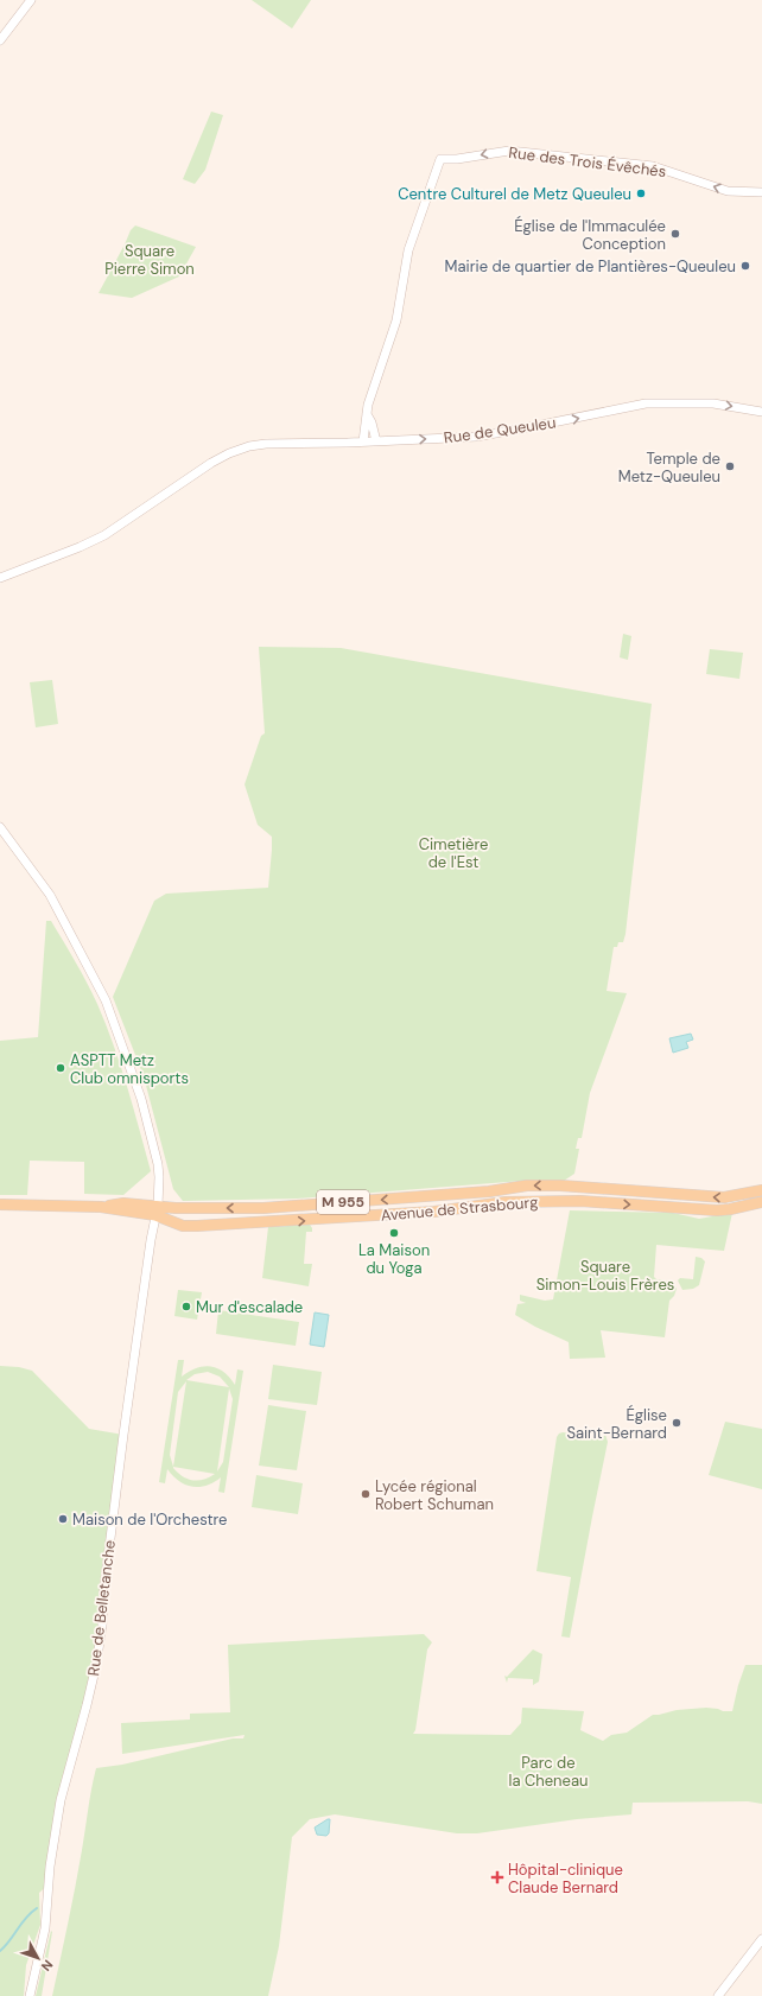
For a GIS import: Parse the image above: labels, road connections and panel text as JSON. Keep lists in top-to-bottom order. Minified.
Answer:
{"streets":{"main road":["M 955","Avenue de Strasbourg"],"street":["Rue des Trois Évêchés","Rue de Queuleu","Rue de Belletanche"]},"crossings":[["Avenue de Strasbourg","Rue de Belletanche"]],"one_way":["Rue de Queuleu"],"parks":["Square Pierre Simon","Cimetière de l'Est","Square Simon-Louis Frères","Parc de la Cheneau"],"places":{"other":["Centre Culturel de Metz Queuleu","Église de l'Immaculée Conception","Mairie de quartier de Plantières-Queuleu","Temple de Metz-Queuleu","ASPTT Metz Club omnisports","La Maison du Yoga","Mur d'escalade","Église Saint-Bernard","Lycée régional Robert Schuman","Maison de l'Orchestre"],"health":["Hôpital-clinique Claude Bernard"]},"north":"bottom right"}
